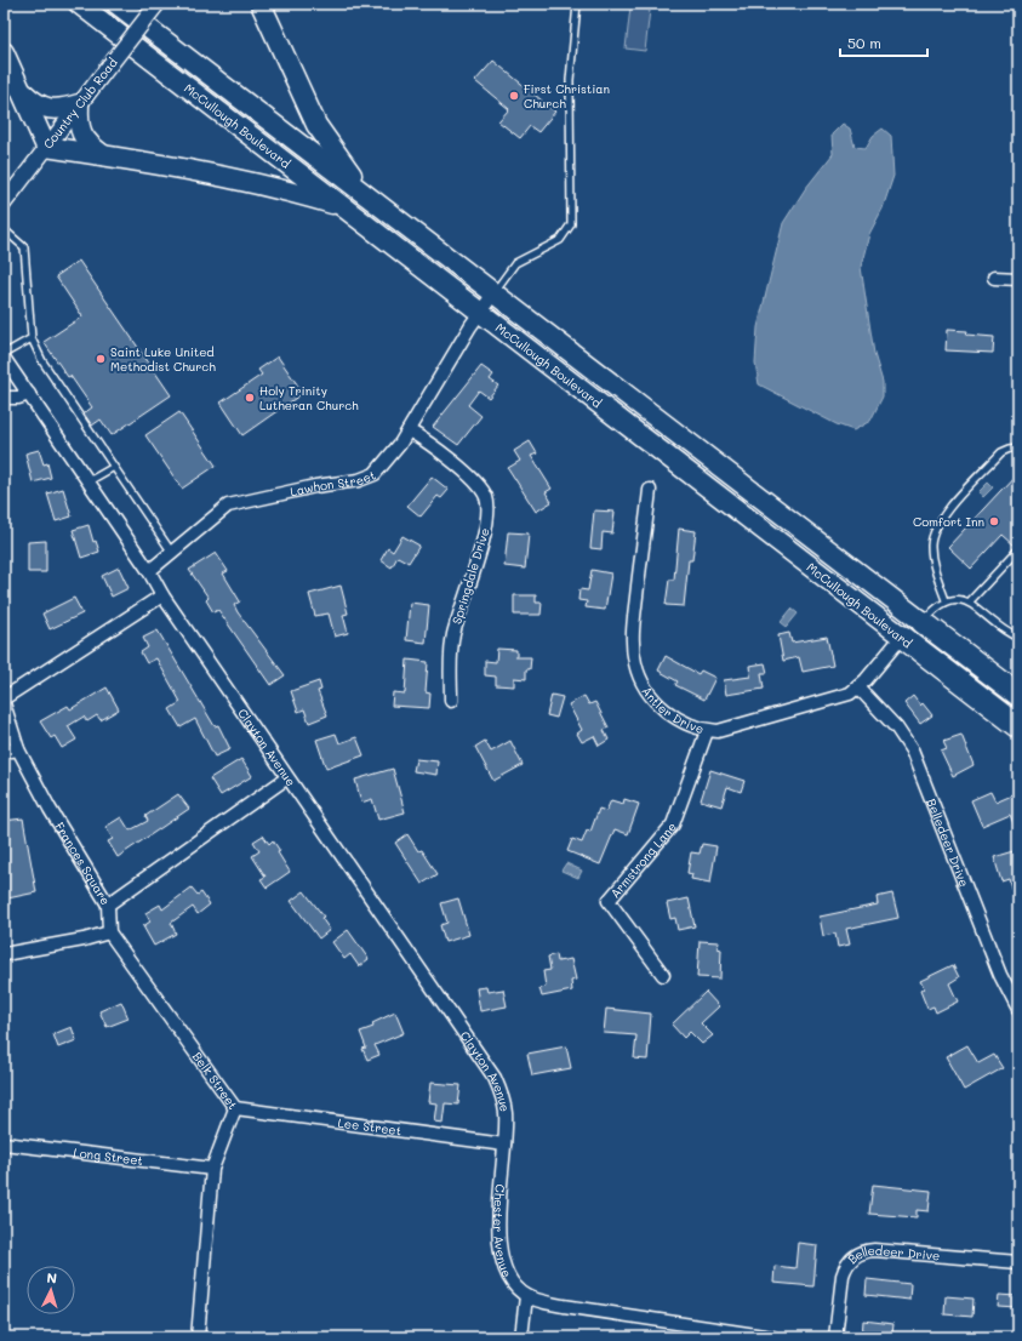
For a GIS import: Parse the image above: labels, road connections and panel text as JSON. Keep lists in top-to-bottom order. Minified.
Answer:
{"streets":{"highway":["McCullough Boulevard"],"street":["Country Club Road","Lawhon Street","Springdale Drive","Antler Drive","Clayton Avenue","Belledeer Drive","Armstrong Lane","Frances Square","Belk Street","Lee Street","Long Street","Chester Avenue"]},"crossings":[["McCullough Boulevard","Lawhon Street"],["McCullough Boulevard","Antler Drive"],["Lawhon Street","Springdale Drive"],["Lawhon Street","Clayton Avenue"],["Antler Drive","Belledeer Drive"],["Antler Drive","Armstrong Lane"],["Clayton Avenue","Frances Square"],["Clayton Avenue","Lee Street"],["Clayton Avenue","Chester Avenue"],["Belk Street","Lee Street"],["Belk Street","Long Street"],["Lee Street","Chester Avenue"]],"places":["First Christian Church","Saint Luke United Methodist Church","Holy Trinity Lutheran Church","Comfort Inn"],"scale_bar":"50 m","north":"top"}
